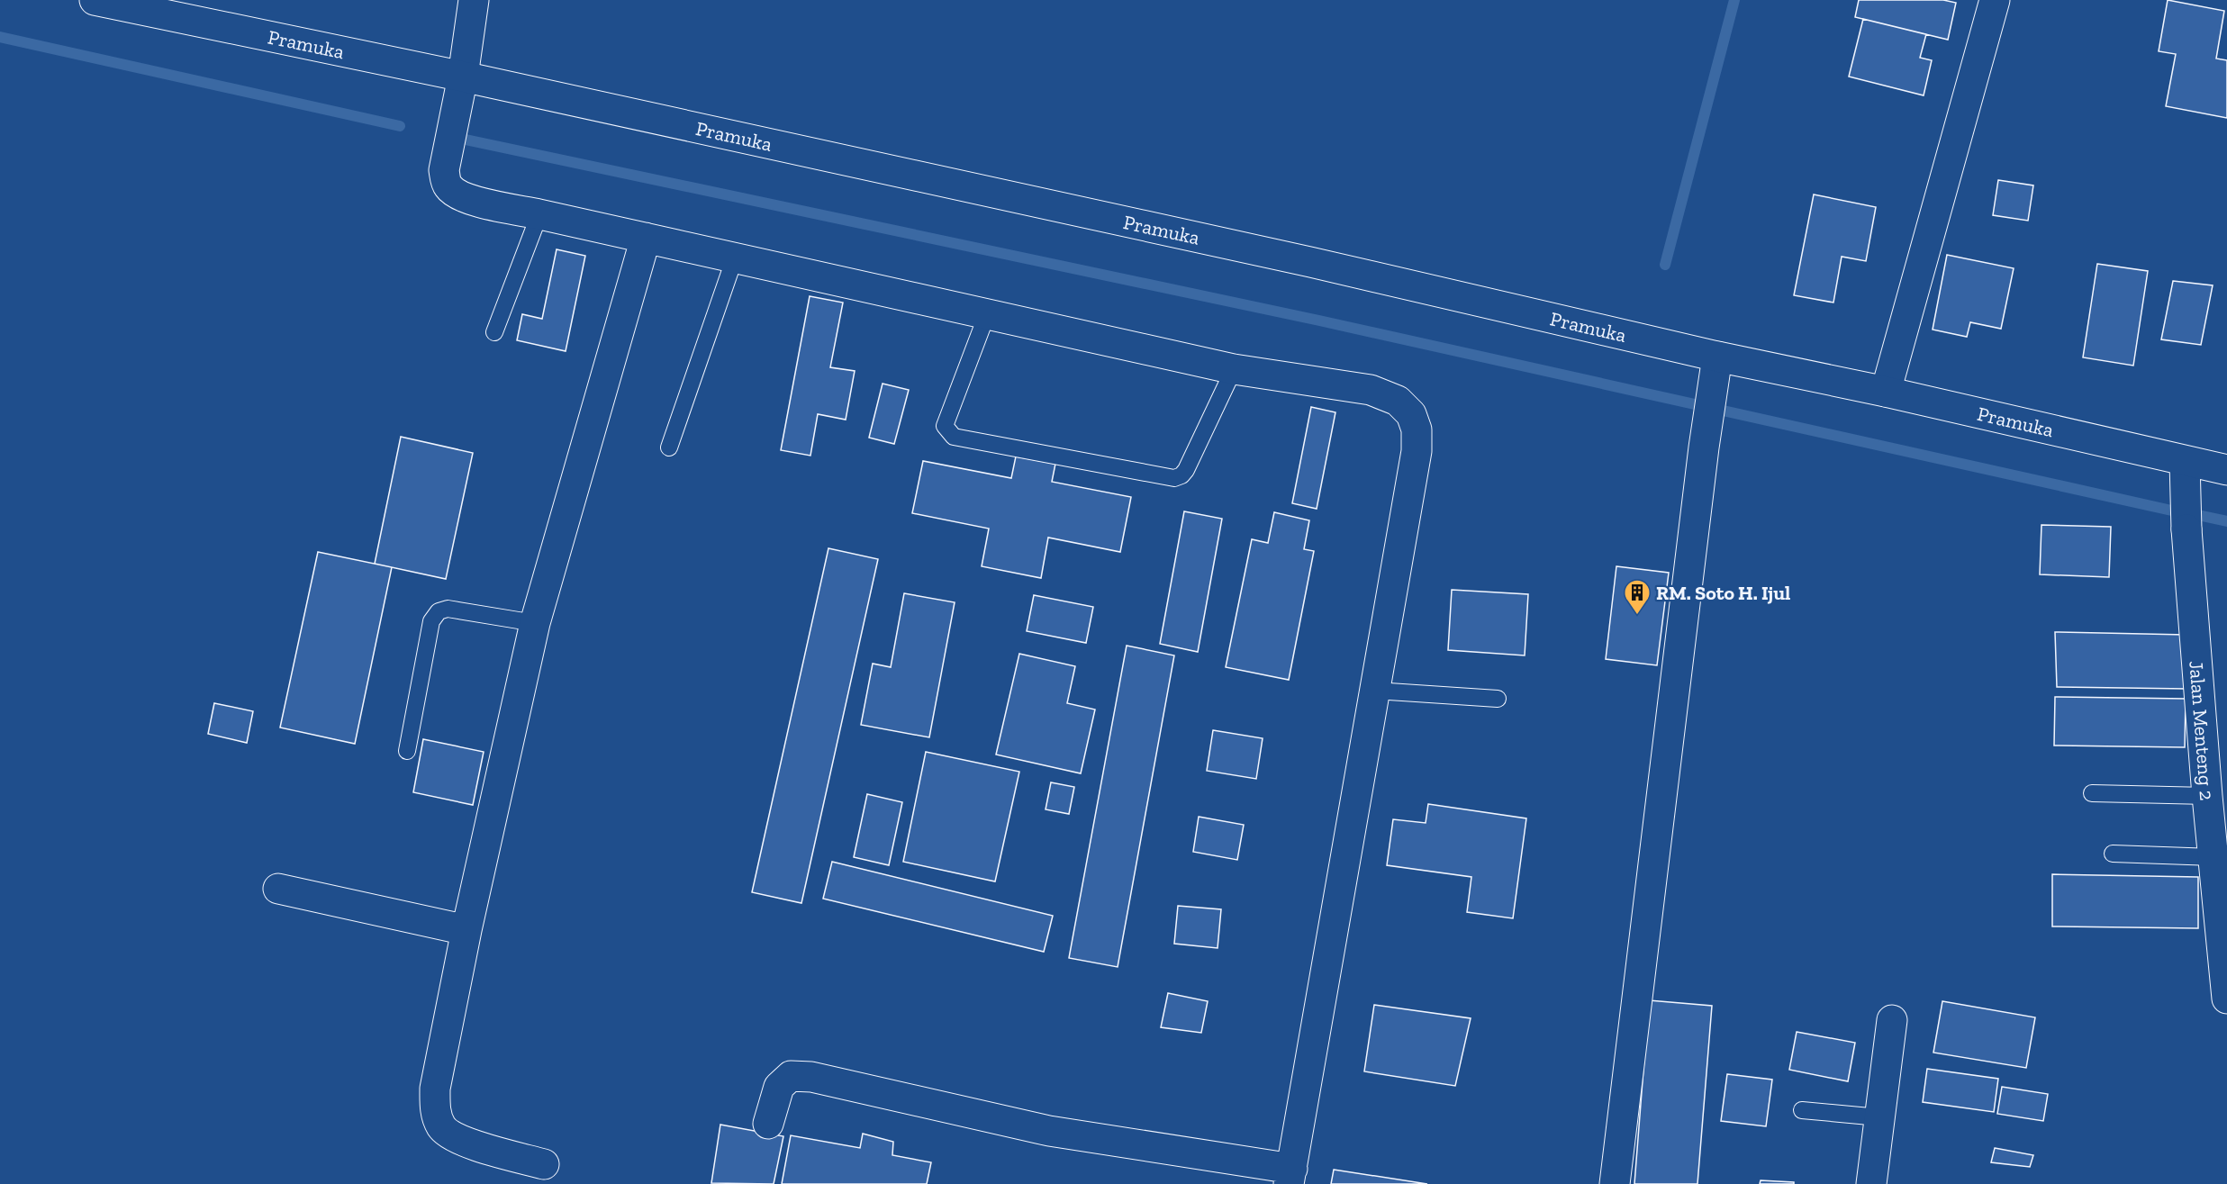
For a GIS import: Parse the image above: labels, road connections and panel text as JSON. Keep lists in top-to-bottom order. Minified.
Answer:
{"streets":{"street":["Pramuka","Jalan Menteng 2"]},"crossings":[["Pramuka","Jalan Menteng 2"]],"places":{"building":["RM. Soto H. Ijul"]}}
